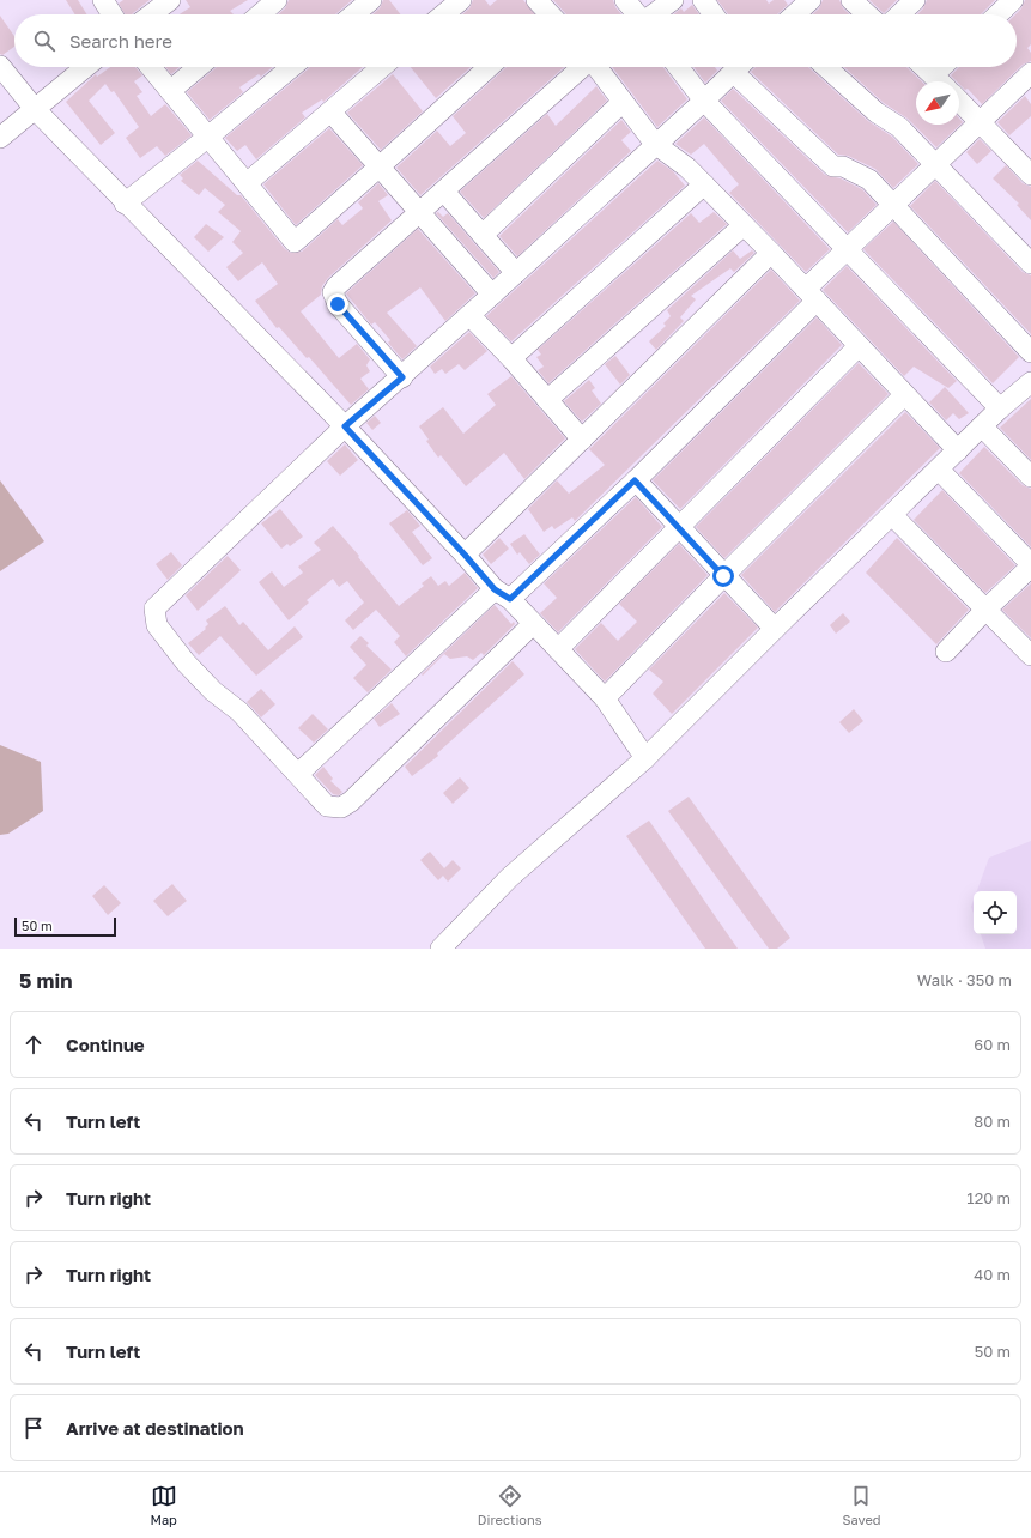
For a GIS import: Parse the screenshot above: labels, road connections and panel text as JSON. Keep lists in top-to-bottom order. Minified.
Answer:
{"scale_bar":"50 m","north":"bottom left","page":{"search":"Search here","scale":"50 m","heading":["5 min","Walk · 350 m"],"list":[["Continue","60 m"],["Turn left","80 m"],["Turn right","120 m"],["Turn right","40 m"],["Turn left","50 m"],"Arrive at destination"],"nav":["Map","Directions","Saved"]}}
